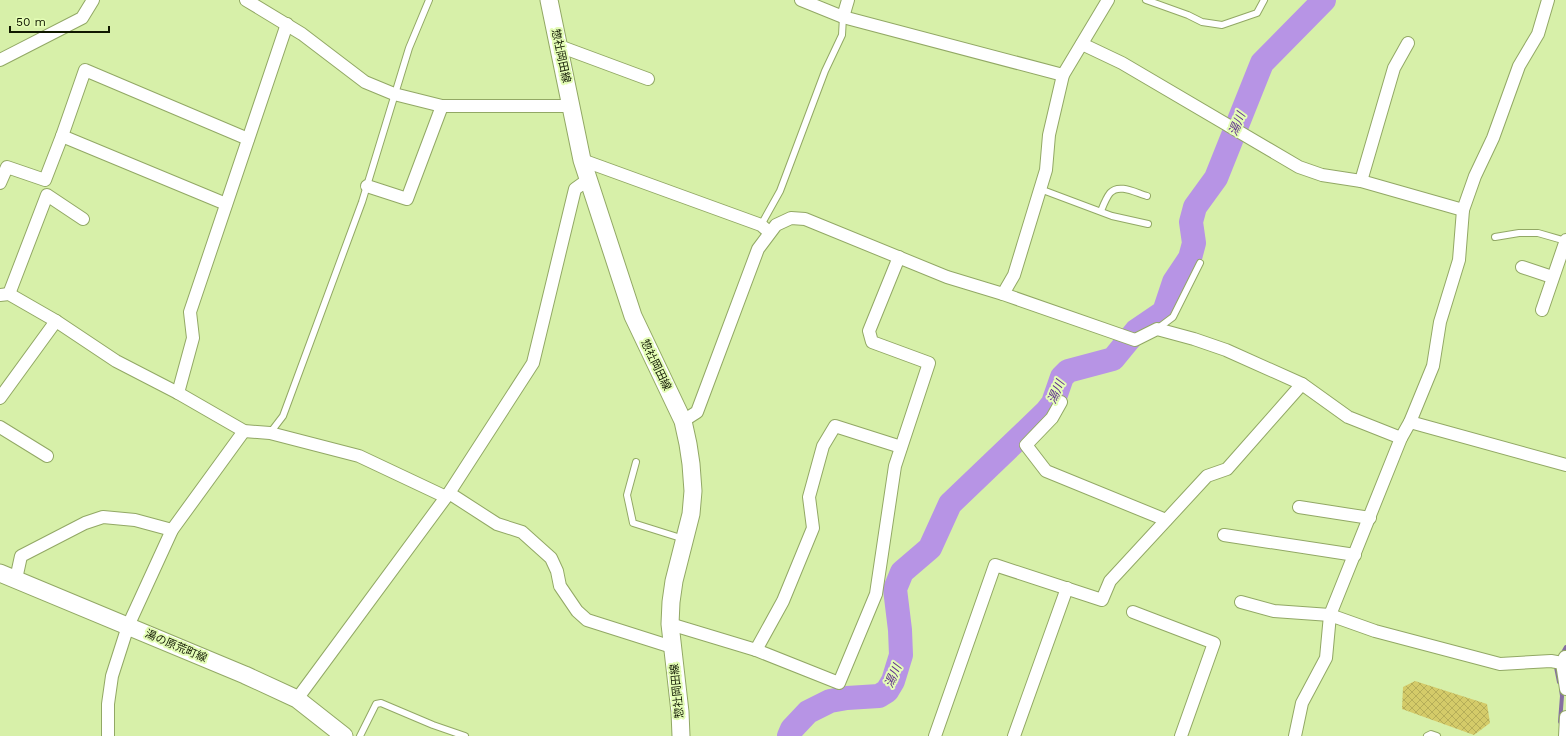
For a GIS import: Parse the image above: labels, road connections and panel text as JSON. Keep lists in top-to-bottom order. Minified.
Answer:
{"streets":{"main road":["惣社岡田線","湯の原荒町線"]},"water":["湯川"],"scale_bar":"50 m"}
